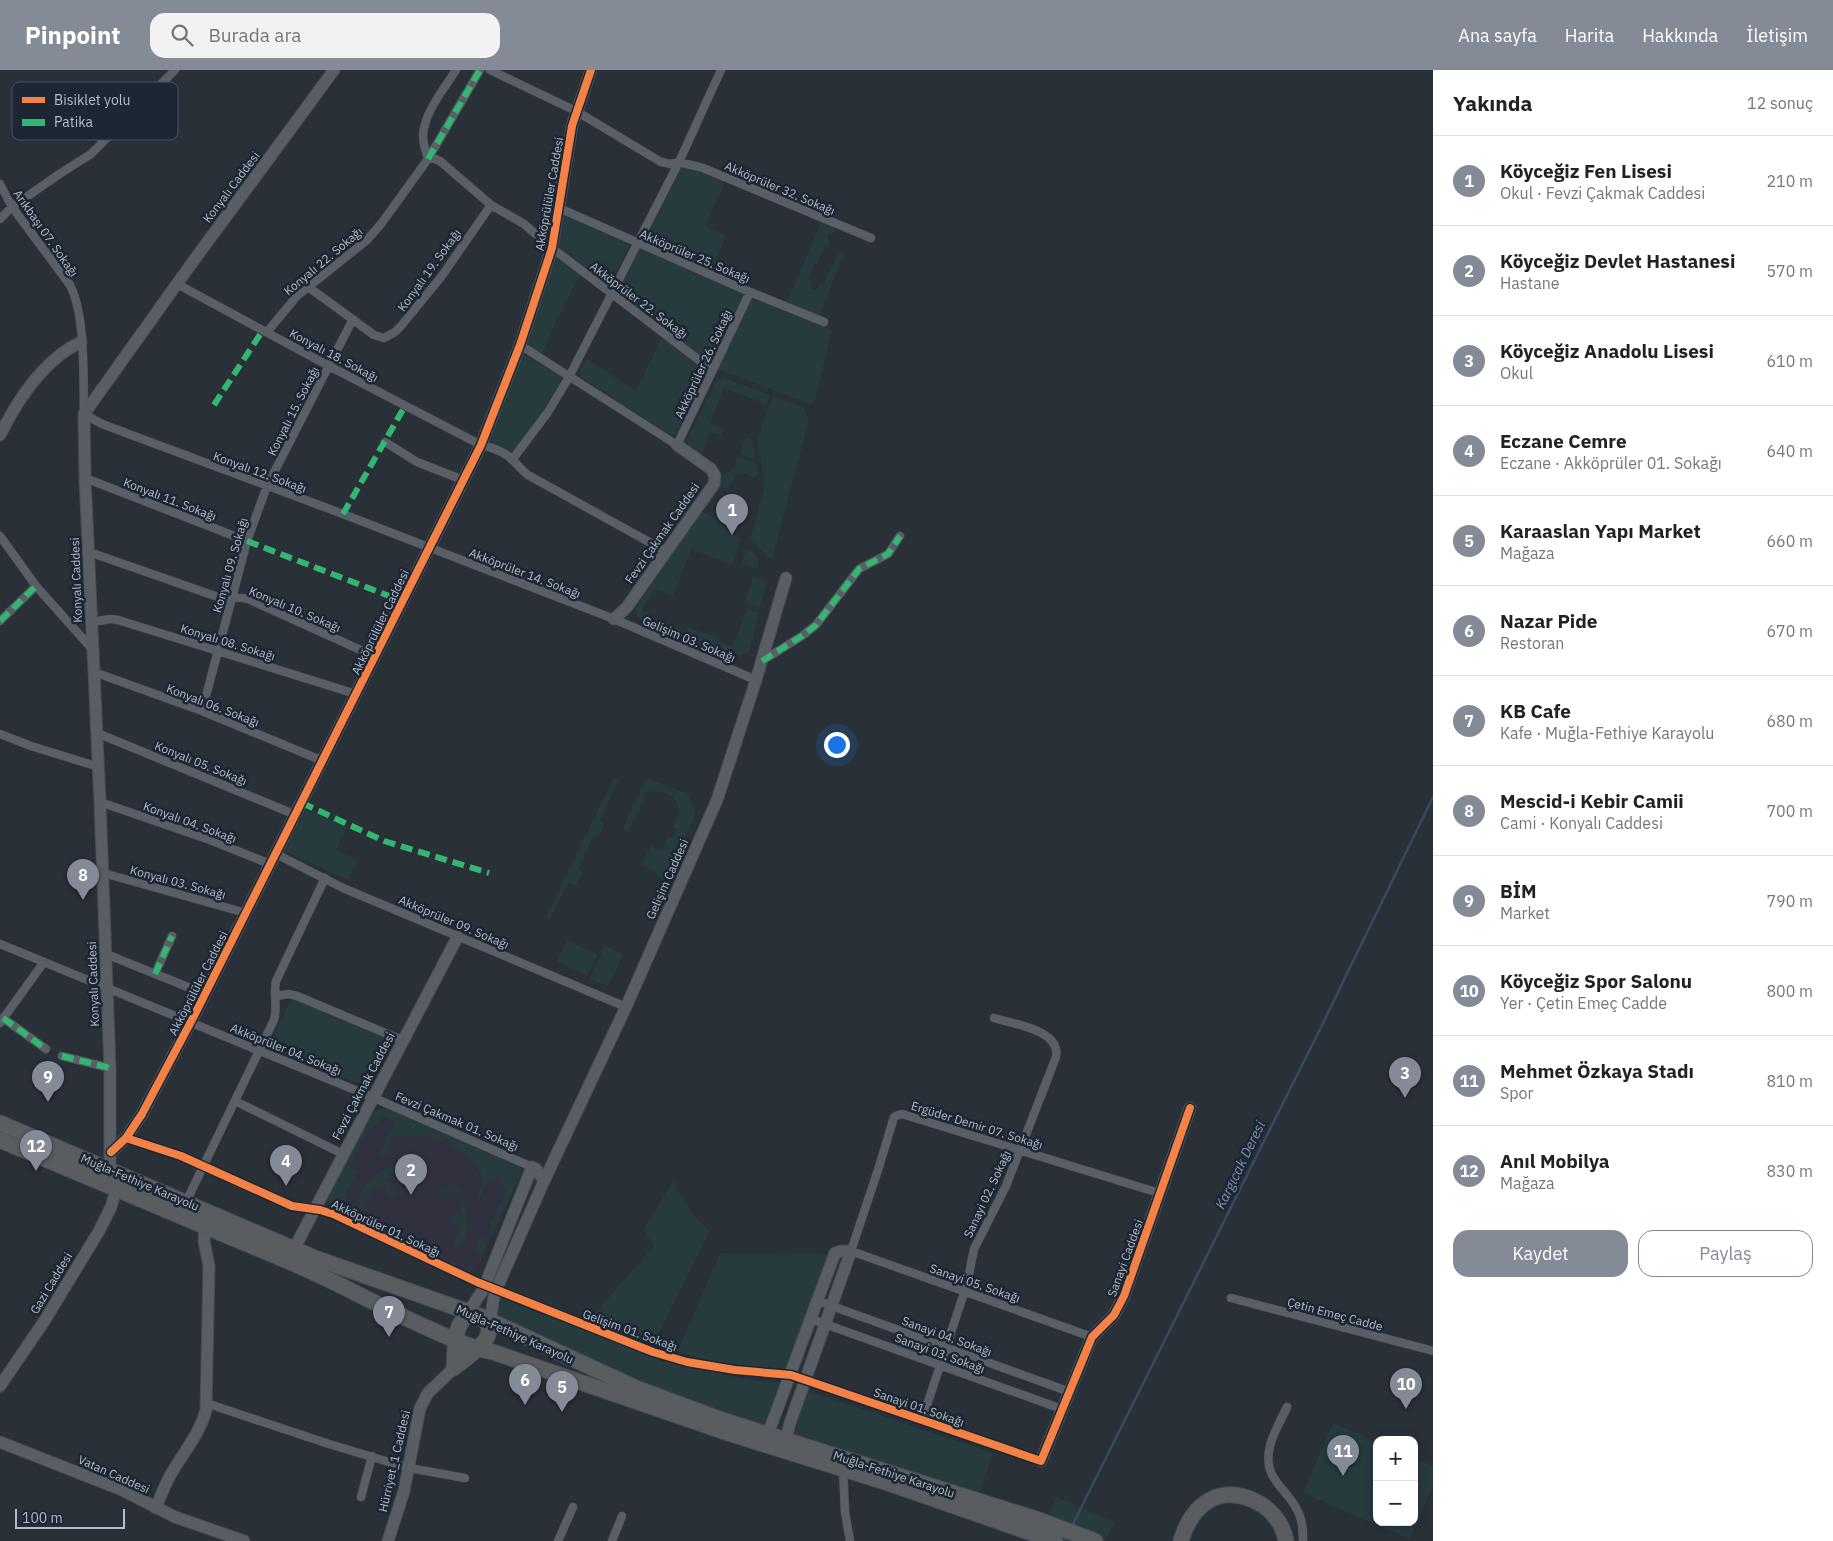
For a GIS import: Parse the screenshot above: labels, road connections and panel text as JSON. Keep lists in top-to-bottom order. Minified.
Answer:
{"streets":{"highway":["Muğla-Fethiye Karayolu"],"street":["Konyalı Caddesi","Akköprüler 32. Sokağı","Akköprülüler Caddesi","Arıkbaşı 07. Sokağı","Akköprüler 25. Sokağı","Konyalı 22. Sokağı","Konyalı 19. Sokağı","Akköprüler 22. Sokağı","Konyalı 18. Sokağı","Akköprüler 26. Sokağı","Konyalı 15. Sokağı","Konyalı 12. Sokağı","Konyalı 11. Sokağı","Fevzi Çakmak Caddesi","Konyalı 09. Sokağı","Akköprüler 14. Sokağı","Konyalı 10. Sokağı","Gelişim 03. Sokağı","Konyalı 08. Sokağı","Konyalı 06. Sokağı","Konyalı 05. Sokağı","Konyalı 04. Sokağı","Gelişim Caddesi","Konyalı 03. Sokağı","Akköprüler 09. Sokağı","Akköprüler 04. Sokağı","Fevzi Çakmak 01. Sokağı","Ergüder Demir 07. Sokağı","Sanayi 02. Sokağı","Akköprüler 01. Sokağı","Sanayi Caddesi","Gazi Caddesi","Sanayi 05. Sokağı","Çetin Emeç Cadde","Gelişim 01. Sokağı","Sanayi 04. Sokağı","Sanayi 03. Sokağı","Sanayi 01. Sokağı","Hürriyet_1 Caddesi","Vatan Caddesi"]},"crossings":[["Konyalı Caddesi","Akköprülüler Caddesi"],["Konyalı Caddesi","Arıkbaşı 07. Sokağı"],["Konyalı Caddesi","Konyalı 18. Sokağı"],["Konyalı Caddesi","Konyalı 12. Sokağı"],["Konyalı Caddesi","Konyalı 11. Sokağı"],["Konyalı Caddesi","Konyalı 10. Sokağı"],["Konyalı Caddesi","Konyalı 08. Sokağı"],["Konyalı Caddesi","Konyalı 06. Sokağı"],["Konyalı Caddesi","Konyalı 05. Sokağı"],["Konyalı Caddesi","Konyalı 04. Sokağı"],["Konyalı Caddesi","Konyalı 03. Sokağı"],["Konyalı Caddesi","Akköprüler 04. Sokağı"],["Konyalı Caddesi","Muğla-Fethiye Karayolu"],["Akköprüler 32. Sokağı","Akköprülüler Caddesi"],["Akköprülüler Caddesi","Akköprüler 25. Sokağı"],["Akköprülüler Caddesi","Akköprüler 22. Sokağı"],["Akköprülüler Caddesi","Konyalı 18. Sokağı"],["Akköprülüler Caddesi","Konyalı 12. Sokağı"],["Akköprülüler Caddesi","Akköprüler 14. Sokağı"],["Akköprülüler Caddesi","Konyalı 10. Sokağı"],["Akköprülüler Caddesi","Konyalı 08. Sokağı"],["Akköprülüler Caddesi","Konyalı 06. Sokağı"],["Akköprülüler Caddesi","Konyalı 05. Sokağı"],["Akköprülüler Caddesi","Konyalı 04. Sokağı"],["Akköprülüler Caddesi","Konyalı 03. Sokağı"],["Akköprülüler Caddesi","Akköprüler 09. Sokağı"],["Akköprülüler Caddesi","Akköprüler 04. Sokağı"],["Akköprülüler Caddesi","Akköprüler 01. Sokağı"],["Arıkbaşı 07. Sokağı","Konyalı 12. Sokağı"],["Akköprüler 25. Sokağı","Akköprüler 26. Sokağı"],["Konyalı 22. Sokağı","Akköprüler 22. Sokağı"],["Konyalı 22. Sokağı","Konyalı 18. Sokağı"],["Konyalı 19. Sokağı","Akköprüler 22. Sokağı"],["Konyalı 19. Sokağı","Konyalı 15. Sokağı"],["Akköprüler 22. Sokağı","Akköprüler 26. Sokağı"],["Konyalı 18. Sokağı","Konyalı 15. Sokağı"],["Konyalı 18. Sokağı","Fevzi Çakmak Caddesi"],["Akköprüler 26. Sokağı","Fevzi Çakmak Caddesi"],["Konyalı 15. Sokağı","Konyalı 12. Sokağı"],["Konyalı 15. Sokağı","Konyalı 09. Sokağı"],["Konyalı 12. Sokağı","Konyalı 09. Sokağı"],["Konyalı 12. Sokağı","Akköprüler 14. Sokağı"],["Konyalı 11. Sokağı","Konyalı 09. Sokağı"],["Fevzi Çakmak Caddesi","Akköprüler 14. Sokağı"],["Fevzi Çakmak Caddesi","Gelişim 03. Sokağı"],["Fevzi Çakmak Caddesi","Akköprüler 09. Sokağı"],["Fevzi Çakmak Caddesi","Akköprüler 04. Sokağı"],["Fevzi Çakmak Caddesi","Fevzi Çakmak 01. Sokağı"],["Fevzi Çakmak Caddesi","Muğla-Fethiye Karayolu"],["Fevzi Çakmak Caddesi","Akköprüler 01. Sokağı"],["Konyalı 09. Sokağı","Konyalı 10. Sokağı"],["Konyalı 09. Sokağı","Konyalı 08. Sokağı"],["Konyalı 09. Sokağı","Konyalı 06. Sokağı"],["Akköprüler 14. Sokağı","Gelişim 03. Sokağı"],["Gelişim 03. Sokağı","Gelişim Caddesi"],["Konyalı 04. Sokağı","Akköprüler 09. Sokağı"],["Gelişim Caddesi","Akköprüler 09. Sokağı"],["Gelişim Caddesi","Muğla-Fethiye Karayolu"],["Gelişim Caddesi","Akköprüler 01. Sokağı"],["Gelişim Caddesi","Gelişim 01. Sokağı"],["Akköprüler 04. Sokağı","Fevzi Çakmak 01. Sokağı"],["Ergüder Demir 07. Sokağı","Sanayi 02. Sokağı"],["Ergüder Demir 07. Sokağı","Sanayi Caddesi"],["Ergüder Demir 07. Sokağı","Sanayi 05. Sokağı"],["Muğla-Fethiye Karayolu","Gazi Caddesi"],["Sanayi 02. Sokağı","Sanayi 05. Sokağı"],["Sanayi 02. Sokağı","Sanayi 04. Sokağı"],["Sanayi 02. Sokağı","Sanayi 03. Sokağı"],["Sanayi 02. Sokağı","Sanayi 01. Sokağı"],["Akköprüler 01. Sokağı","Gelişim 01. Sokağı"],["Sanayi Caddesi","Sanayi 05. Sokağı"],["Sanayi Caddesi","Sanayi 04. Sokağı"],["Sanayi Caddesi","Sanayi 03. Sokağı"],["Sanayi Caddesi","Sanayi 01. Sokağı"],["Gelişim 01. Sokağı","Sanayi 01. Sokağı"]],"water":["Kargıcak Deresi"],"legend":["Bisiklet yolu","Patika"],"scale_bar":"100 m","page":{"header":"Pinpoint","search":"Burada ara","nav":["Ana sayfa","Harita","Hakkında","İletişim"],"heading":["Yakında","12 sonuç"],"list":[{"mark":"1","name":"Köyceğiz Fen Lisesi","note":"Okul · Fevzi Çakmak Caddesi","value":"210 m"},{"mark":"2","name":"Köyceğiz Devlet Hastanesi","note":"Hastane","value":"570 m"},{"mark":"3","name":"Köyceğiz Anadolu Lisesi","note":"Okul","value":"610 m"},{"mark":"4","name":"Eczane Cemre","note":"Eczane · Akköprüler 01. Sokağı","value":"640 m"},{"mark":"5","name":"Karaaslan Yapı Market","note":"Mağaza","value":"660 m"},{"mark":"6","name":"Nazar Pide","note":"Restoran","value":"670 m"},{"mark":"7","name":"KB Cafe","note":"Kafe · Muğla-Fethiye Karayolu","value":"680 m"},{"mark":"8","name":"Mescid-i Kebir Camii","note":"Cami · Konyalı Caddesi","value":"700 m"},{"mark":"9","name":"BİM","note":"Market","value":"790 m"},{"mark":"10","name":"Köyceğiz Spor Salonu","note":"Yer · Çetin Emeç Cadde","value":"800 m"},{"mark":"11","name":"Mehmet Özkaya Stadı","note":"Spor","value":"810 m"},{"mark":"12","name":"Anıl Mobilya","note":"Mağaza","value":"830 m"}],"pins":["1","8","3","9","12","4","2","7","6","10","5","11"],"buttons":["Kaydet","Paylaş"],"map_buttons":["+","−"],"scale":"100 m"}}
